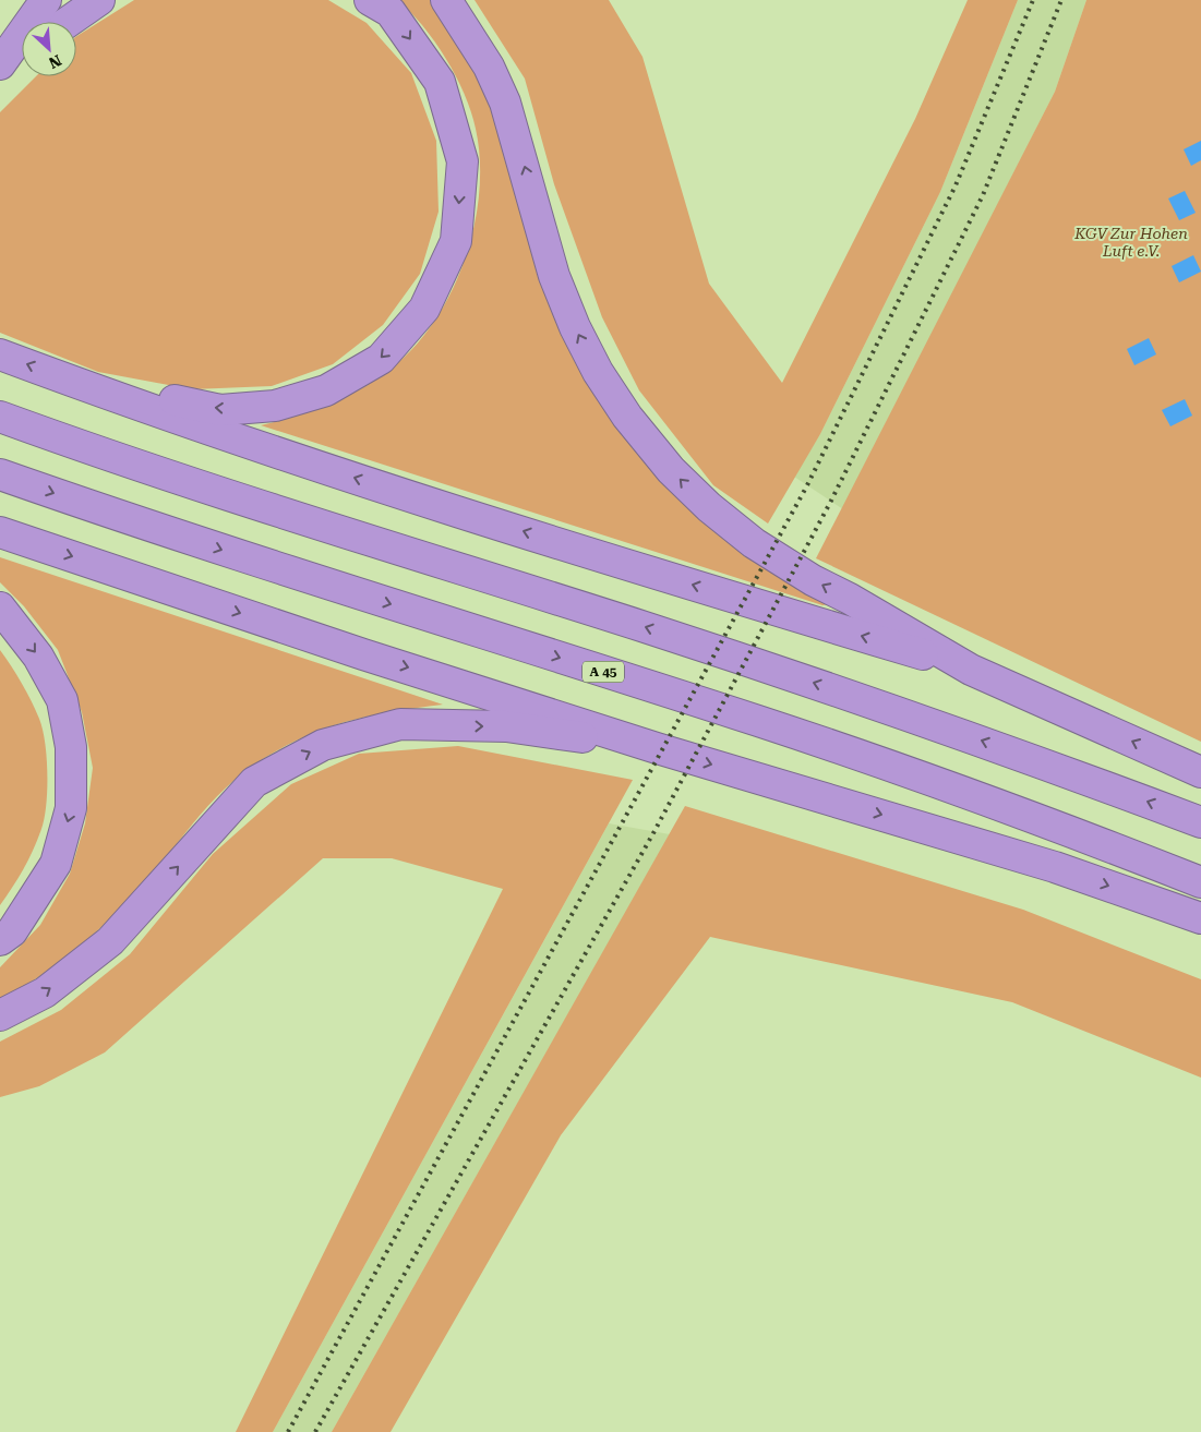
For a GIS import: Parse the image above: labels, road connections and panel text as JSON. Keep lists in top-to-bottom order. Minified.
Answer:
{"streets":{"highway":["A 45"]},"parks":["KGV Zur Hohen Luft e.V."],"north":"bottom right"}
